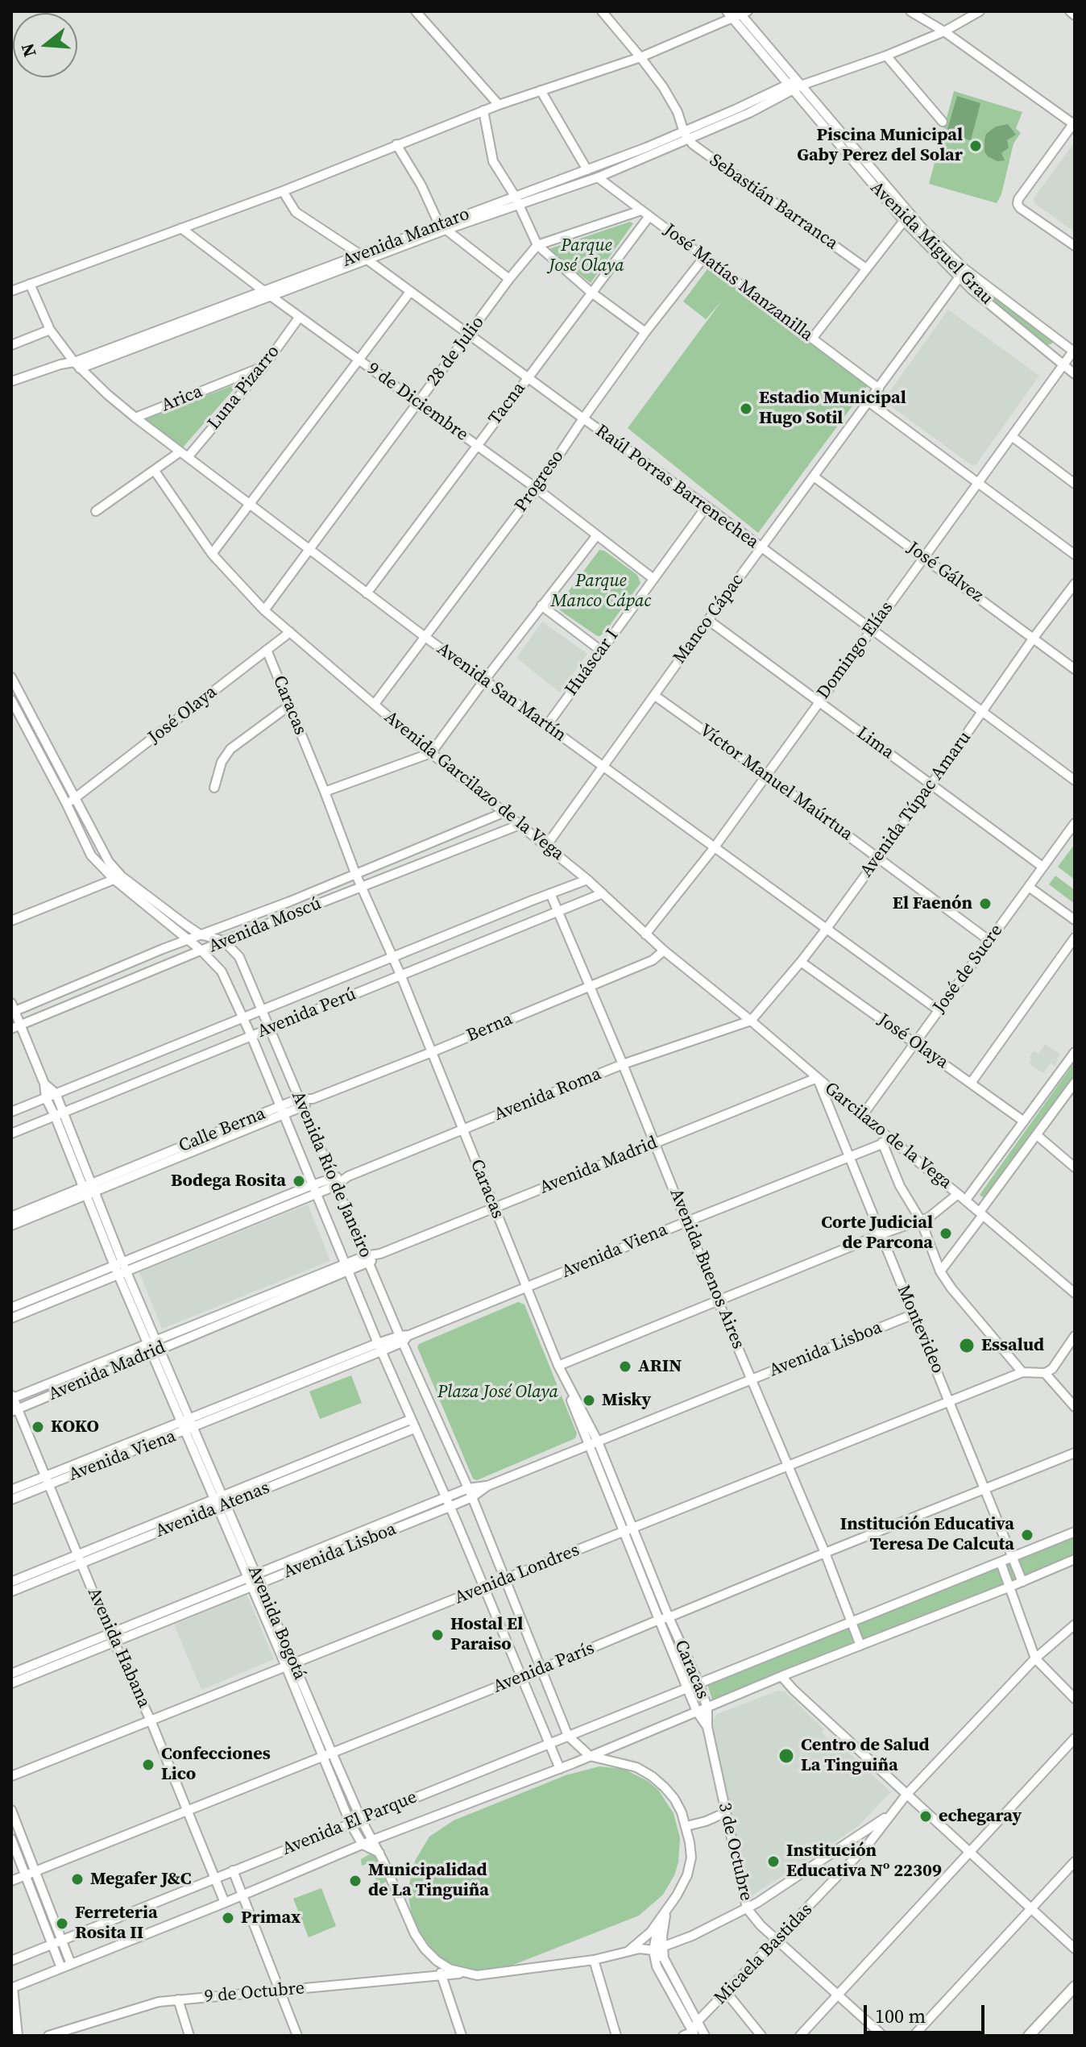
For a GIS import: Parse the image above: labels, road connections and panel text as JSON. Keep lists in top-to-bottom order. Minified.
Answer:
{"streets":{"street":["Sebastián Barranca","Avenida Miguel Grau","José Matías Manzanilla","28 de Julio","Luna Pizarro","Arica","9 de Diciembre","Tacna","Progreso","Raúl Porras Barrenechea","José Gálvez","Manco Cápac","Domingo Elías","Huáscar I","Avenida San Martín","Caracas","José Olaya","Lima","Víctor Manuel Maúrtua","Avenida Garcilazo de la Vega","Avenida Túpac Amaru","Avenida Moscú","José de Sucre","Avenida Perú","Berna","Avenida Roma","Calle Berna","Garcilazo de la Vega","Avenida Madrid","Avenida Río de Janeiro","Avenida Viena","Avenida Buenos Aires","Montevideo","Avenida Lisboa","Avenida Atenas","Avenida Londres","Avenida Bogotá","Avenida Habana","Avenida París","Avenida El Parque","3 de Octubre","Micaela Bastidas","9 de Octubre"]},"crossings":[["Avenida Miguel Grau","Manco Cápac"],["Avenida Miguel Grau","Domingo Elías"],["José Matías Manzanilla","Tacna"],["José Matías Manzanilla","Progreso"],["José Matías Manzanilla","Manco Cápac"],["28 de Julio","9 de Diciembre"],["28 de Julio","Raúl Porras Barrenechea"],["28 de Julio","Avenida San Martín"],["28 de Julio","Avenida Garcilazo de la Vega"],["Luna Pizarro","Arica"],["Luna Pizarro","9 de Diciembre"],["Luna Pizarro","Avenida San Martín"],["Luna Pizarro","Avenida Garcilazo de la Vega"],["Arica","Avenida San Martín"],["9 de Diciembre","Tacna"],["9 de Diciembre","Progreso"],["9 de Diciembre","Huáscar I"],["Tacna","Raúl Porras Barrenechea"],["Tacna","Avenida San Martín"],["Progreso","Raúl Porras Barrenechea"],["Progreso","Avenida San Martín"],["Progreso","Avenida Garcilazo de la Vega"],["Raúl Porras Barrenechea","Manco Cápac"],["Raúl Porras Barrenechea","Domingo Elías"],["Raúl Porras Barrenechea","Huáscar I"],["Raúl Porras Barrenechea","Avenida Túpac Amaru"],["José Gálvez","Manco Cápac"],["José Gálvez","Domingo Elías"],["José Gálvez","Avenida Túpac Amaru"],["Manco Cápac","Avenida San Martín"],["Manco Cápac","Lima"],["Manco Cápac","Víctor Manuel Maúrtua"],["Manco Cápac","Avenida Garcilazo de la Vega"],["Domingo Elías","Avenida San Martín"],["Domingo Elías","Lima"],["Domingo Elías","Víctor Manuel Maúrtua"],["Domingo Elías","Avenida Garcilazo de la Vega"],["Huáscar I","Avenida San Martín"],["Avenida San Martín","Avenida Túpac Amaru"],["Avenida San Martín","José de Sucre"],["Caracas","José Olaya"],["Caracas","Avenida Moscú"],["Caracas","Avenida Perú"],["Caracas","Berna"],["Caracas","Avenida Roma"],["Caracas","Avenida Madrid"],["Caracas","Avenida Viena"],["Caracas","Avenida Lisboa"],["Caracas","Avenida Londres"],["Caracas","Avenida París"],["Caracas","Avenida El Parque"],["Caracas","3 de Octubre"],["José Olaya","Avenida Garcilazo de la Vega"],["José Olaya","Avenida Túpac Amaru"],["José Olaya","José de Sucre"],["José Olaya","Avenida Río de Janeiro"],["Lima","Avenida Túpac Amaru"],["Lima","José de Sucre"],["Víctor Manuel Maúrtua","Avenida Túpac Amaru"],["Víctor Manuel Maúrtua","José de Sucre"],["Avenida Garcilazo de la Vega","Avenida Túpac Amaru"],["Avenida Garcilazo de la Vega","Avenida Moscú"],["Avenida Garcilazo de la Vega","Avenida Perú"],["Avenida Garcilazo de la Vega","Berna"],["Avenida Garcilazo de la Vega","Avenida Roma"],["Avenida Garcilazo de la Vega","Garcilazo de la Vega"],["Avenida Garcilazo de la Vega","Avenida Madrid"],["Avenida Garcilazo de la Vega","Montevideo"],["Avenida Túpac Amaru","Avenida Roma"],["Avenida Moscú","Avenida Río de Janeiro"],["José de Sucre","Garcilazo de la Vega"],["Avenida Perú","Avenida Río de Janeiro"],["Avenida Perú","Avenida Buenos Aires"],["Avenida Perú","Avenida Bogotá"],["Berna","Calle Berna"],["Berna","Avenida Buenos Aires"],["Avenida Roma","Avenida Río de Janeiro"],["Avenida Roma","Avenida Buenos Aires"],["Avenida Roma","Avenida Bogotá"],["Calle Berna","Avenida Río de Janeiro"],["Calle Berna","Avenida Bogotá"],["Garcilazo de la Vega","Avenida Madrid"],["Garcilazo de la Vega","Avenida Viena"],["Garcilazo de la Vega","Montevideo"],["Avenida Madrid","Avenida Río de Janeiro"],["Avenida Madrid","Avenida Buenos Aires"],["Avenida Madrid","Montevideo"],["Avenida Madrid","Avenida Bogotá"],["Avenida Madrid","Avenida Habana"],["Avenida Río de Janeiro","Avenida Viena"],["Avenida Río de Janeiro","Avenida Lisboa"],["Avenida Río de Janeiro","Avenida Atenas"],["Avenida Río de Janeiro","Avenida Londres"],["Avenida Río de Janeiro","Avenida París"],["Avenida Río de Janeiro","Avenida El Parque"],["Avenida Viena","Avenida Buenos Aires"],["Avenida Viena","Montevideo"],["Avenida Viena","Avenida Bogotá"],["Avenida Viena","Avenida Habana"],["Avenida Buenos Aires","Avenida Lisboa"],["Avenida Buenos Aires","Avenida Londres"],["Avenida Buenos Aires","Avenida París"],["Avenida Buenos Aires","Avenida El Parque"],["Montevideo","Avenida Lisboa"],["Montevideo","Avenida Londres"],["Montevideo","Avenida París"],["Montevideo","Avenida El Parque"],["Avenida Lisboa","Avenida Bogotá"],["Avenida Lisboa","Avenida Habana"],["Avenida Atenas","Avenida Bogotá"],["Avenida Atenas","Avenida Habana"],["Avenida Londres","Avenida Bogotá"],["Avenida Londres","Avenida Habana"],["Avenida Bogotá","Avenida París"],["Avenida Bogotá","Avenida El Parque"],["Avenida Bogotá","9 de Octubre"],["Avenida Habana","Avenida París"],["Avenida Habana","Avenida El Parque"],["3 de Octubre","Micaela Bastidas"]],"parks":["Parque José Olaya","Parque Manco Cápac","Plaza José Olaya"],"places":["Piscina Municipal Gaby Perez del Solar","Estadio Municipal Hugo Sotil","El Faenón","Bodega Rosita","Corte Judicial de Parcona","Essalud","ARIN","Misky","KOKO","Institución Educativa Teresa De Calcuta","Hostal El Paraiso","Centro de Salud La Tinguiña","Confecciones Lico","echegaray","Institución Educativa Nº 22309","Megafer J&C","Municipalidad de La Tinguiña","Primax","Ferreteria Rosita II"],"scale_bar":"100 m","north":"left"}
